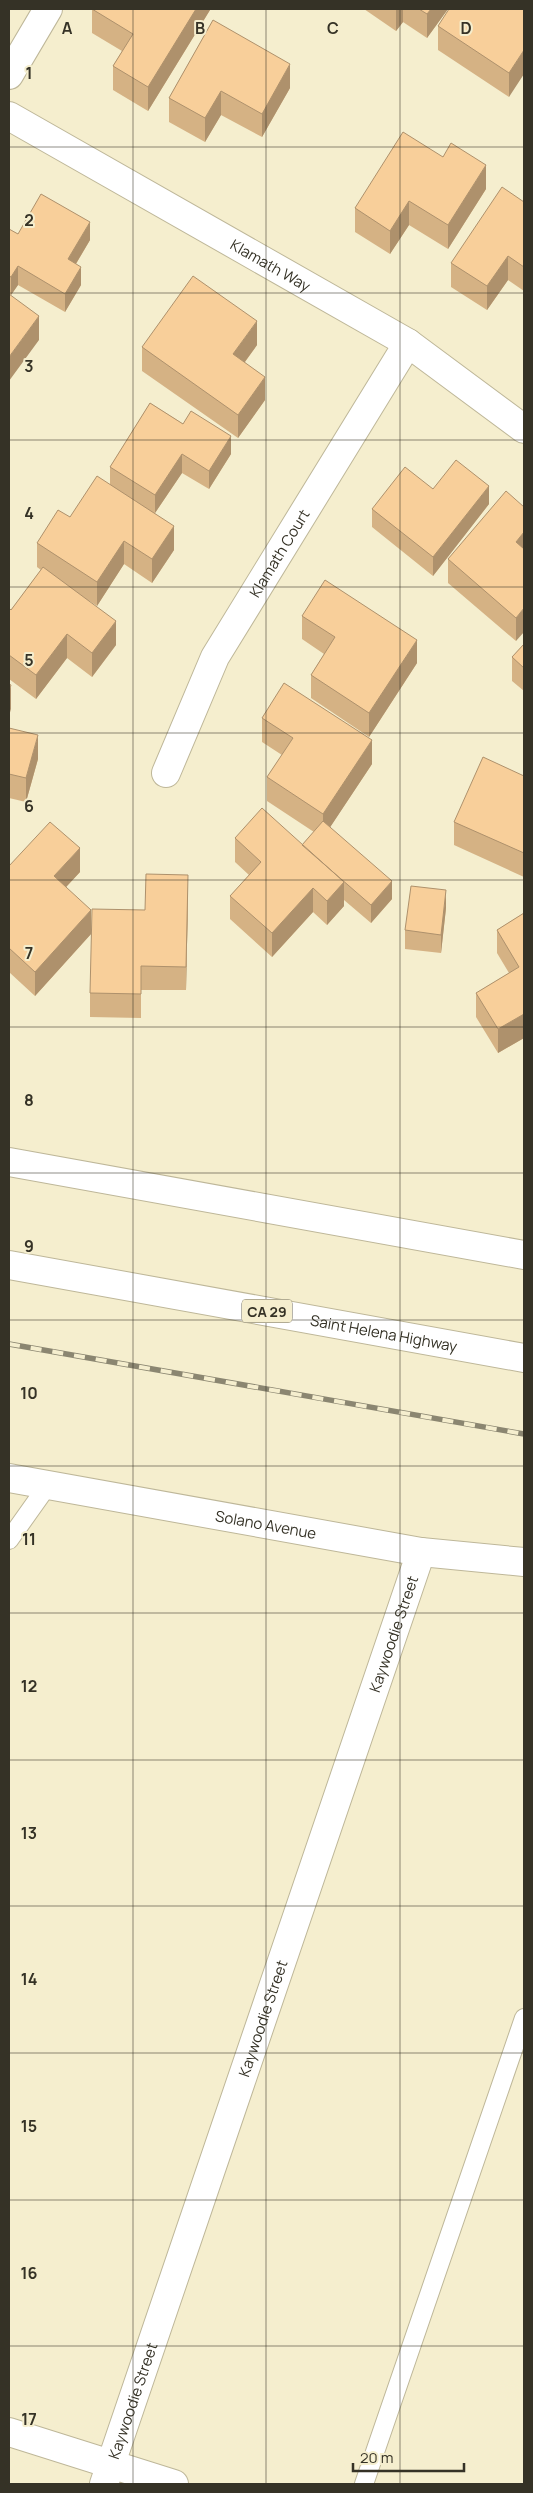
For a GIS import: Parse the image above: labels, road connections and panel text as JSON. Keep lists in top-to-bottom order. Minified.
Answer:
{"streets":{"main road":["Klamath Way","Klamath Court","CA 29","Saint Helena Highway","Solano Avenue","Kaywoodie Street"]},"crossings":[["Klamath Way","Klamath Court"],["Solano Avenue","Kaywoodie Street"]],"scale_bar":"20 m","grid":{"columns":["A","B","C","D"],"rows":["1","2","3","4","5","6","7","8","9","10","11","12","13","14","15","16","17"]}}
